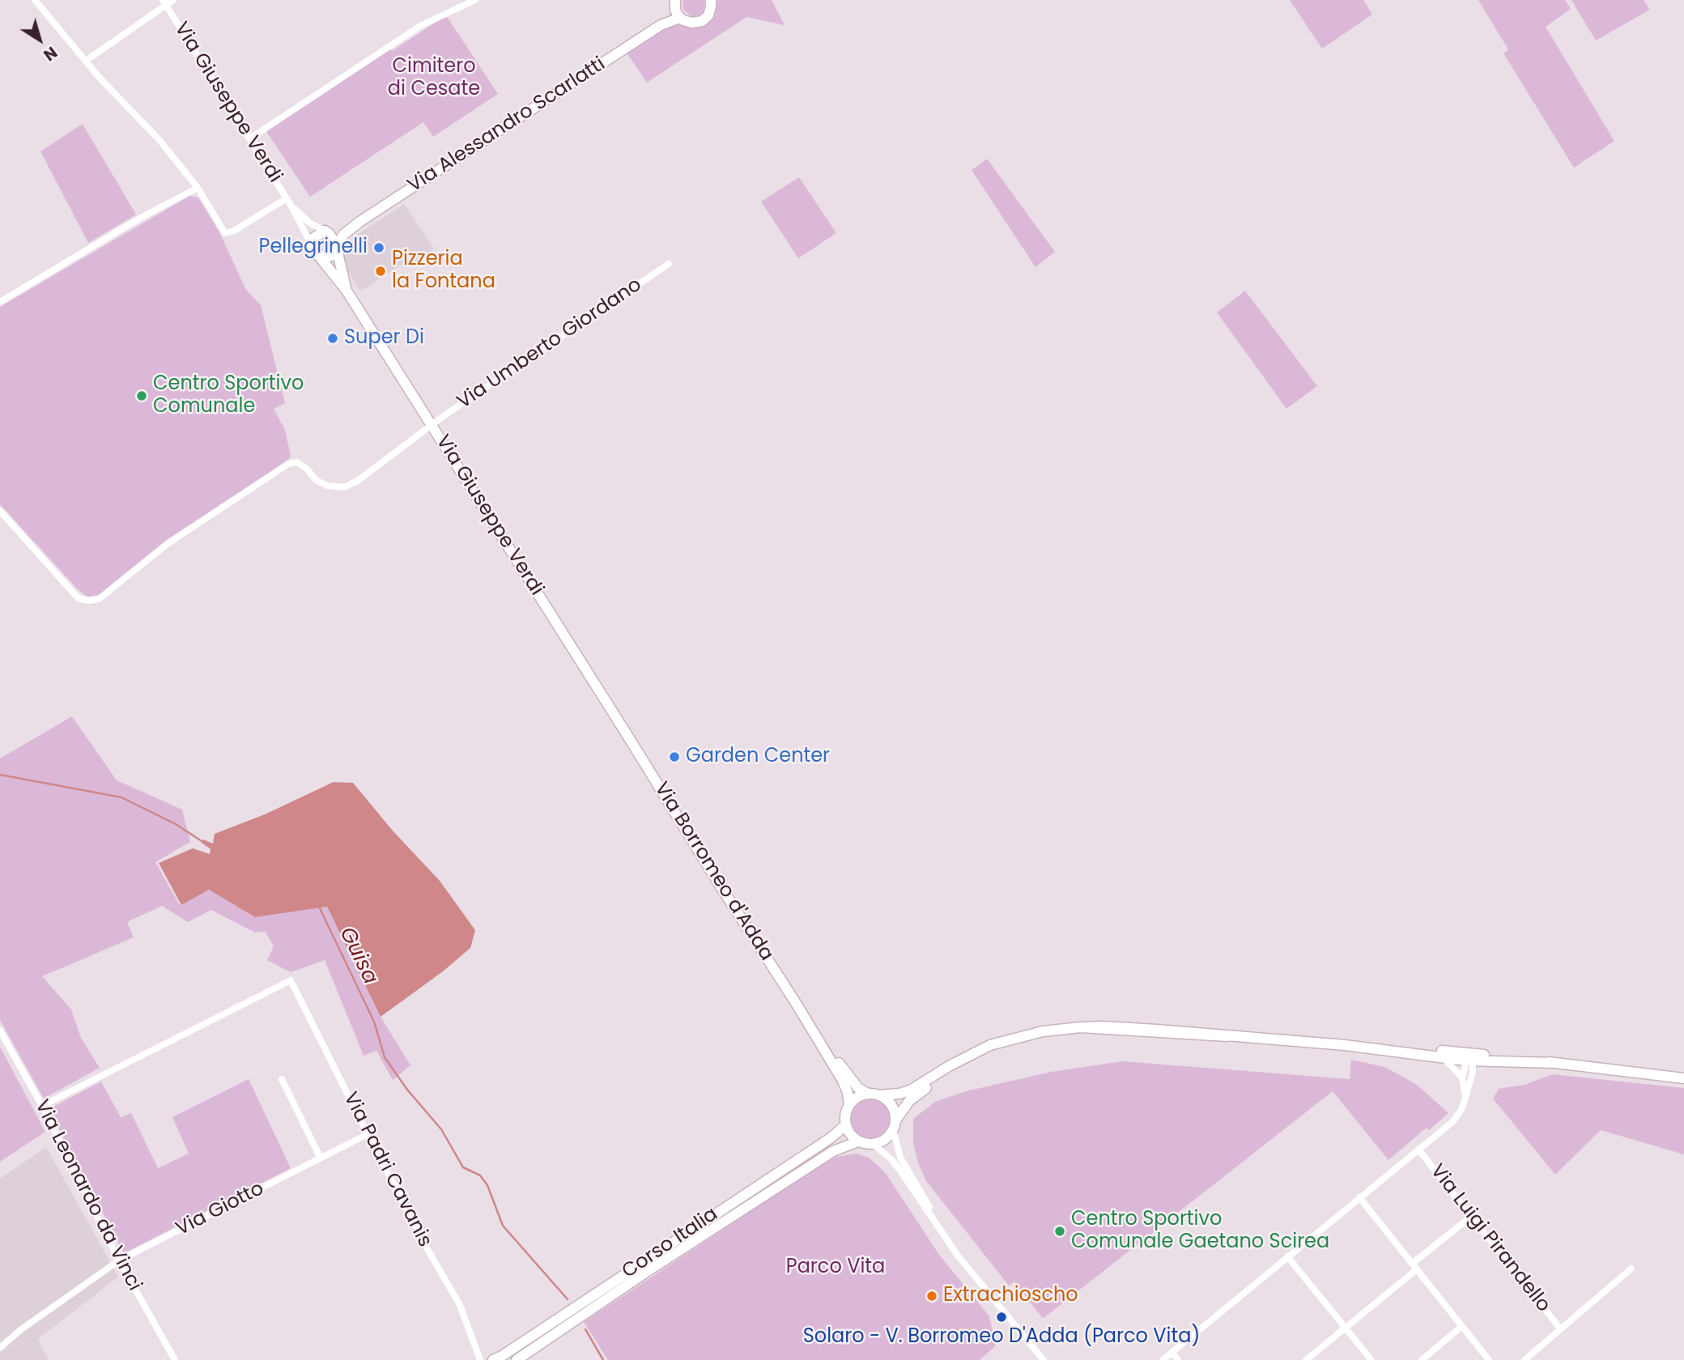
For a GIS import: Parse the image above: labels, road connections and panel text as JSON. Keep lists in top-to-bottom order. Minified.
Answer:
{"streets":{"street":["Via Giuseppe Verdi","Via Alessandro Scarlatti","Via Umberto Giordano","Via Borromeo d'Adda","Via Padri Cavanis","Via Leonardo da Vinci","Via Giotto","Via Luigi Pirandello","Corso Italia"]},"crossings":[["Via Giuseppe Verdi","Via Alessandro Scarlatti"],["Via Giuseppe Verdi","Via Umberto Giordano"],["Via Giuseppe Verdi","Via Borromeo d'Adda"],["Via Borromeo d'Adda","Corso Italia"],["Via Padri Cavanis","Via Leonardo da Vinci"],["Via Padri Cavanis","Via Giotto"],["Via Leonardo da Vinci","Via Giotto"]],"water":["Guisa"],"parks":["Cimitero di Cesate","Parco Vita"],"places":["Pellegrinelli","Pizzeria la Fontana","Super Di","Centro Sportivo Comunale","Garden Center","Centro Sportivo Comunale Gaetano Scirea","Extrachioscho","Solaro - V. Borromeo D'Adda (Parco Vita)"],"north":"bottom right"}
